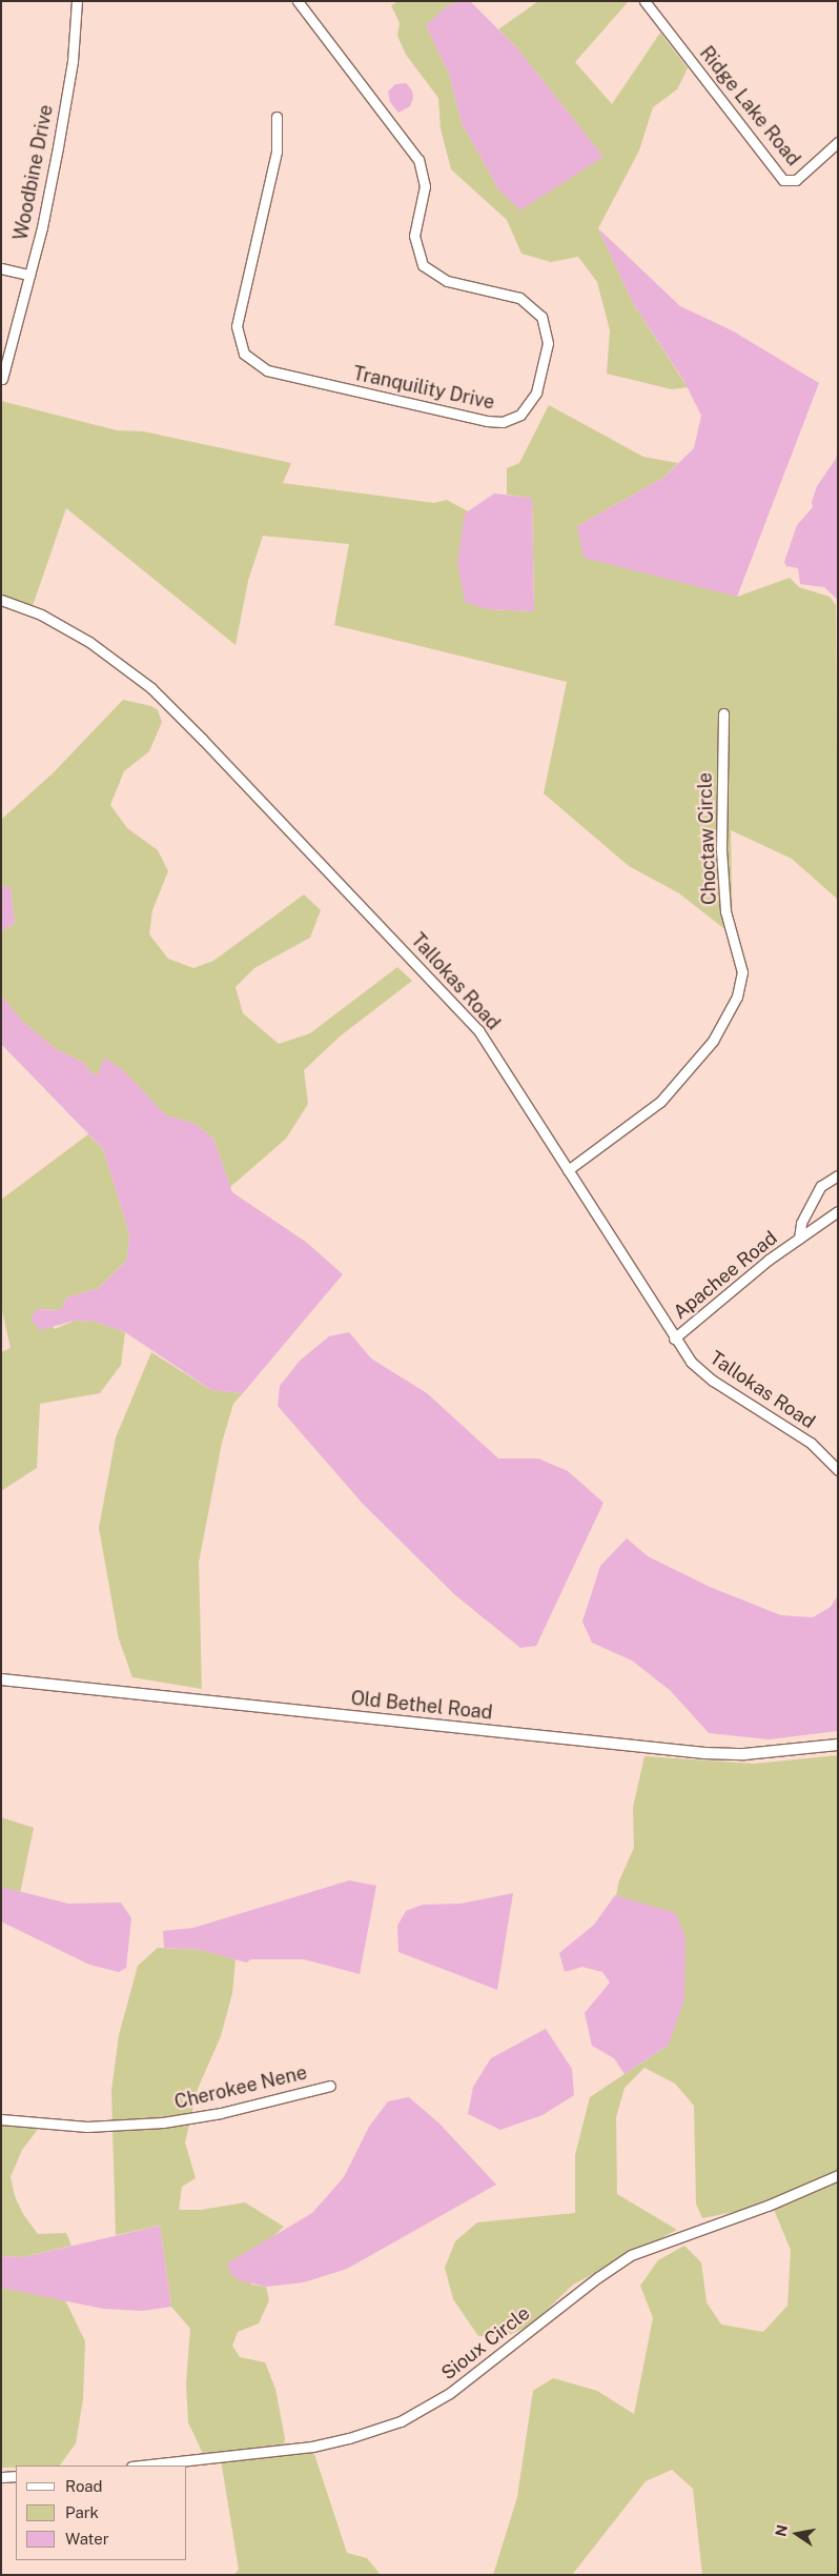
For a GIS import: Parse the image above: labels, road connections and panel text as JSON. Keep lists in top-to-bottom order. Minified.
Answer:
{"streets":{"street":["Ridge Lake Road","Woodbine Drive","Tranquility Drive","Choctaw Circle","Tallokas Road","Apachee Road","Old Bethel Road","Cherokee Nene","Sioux Circle"]},"crossings":[["Choctaw Circle","Tallokas Road"],["Tallokas Road","Apachee Road"]],"legend":["Road","Park","Water"],"north":"left"}
